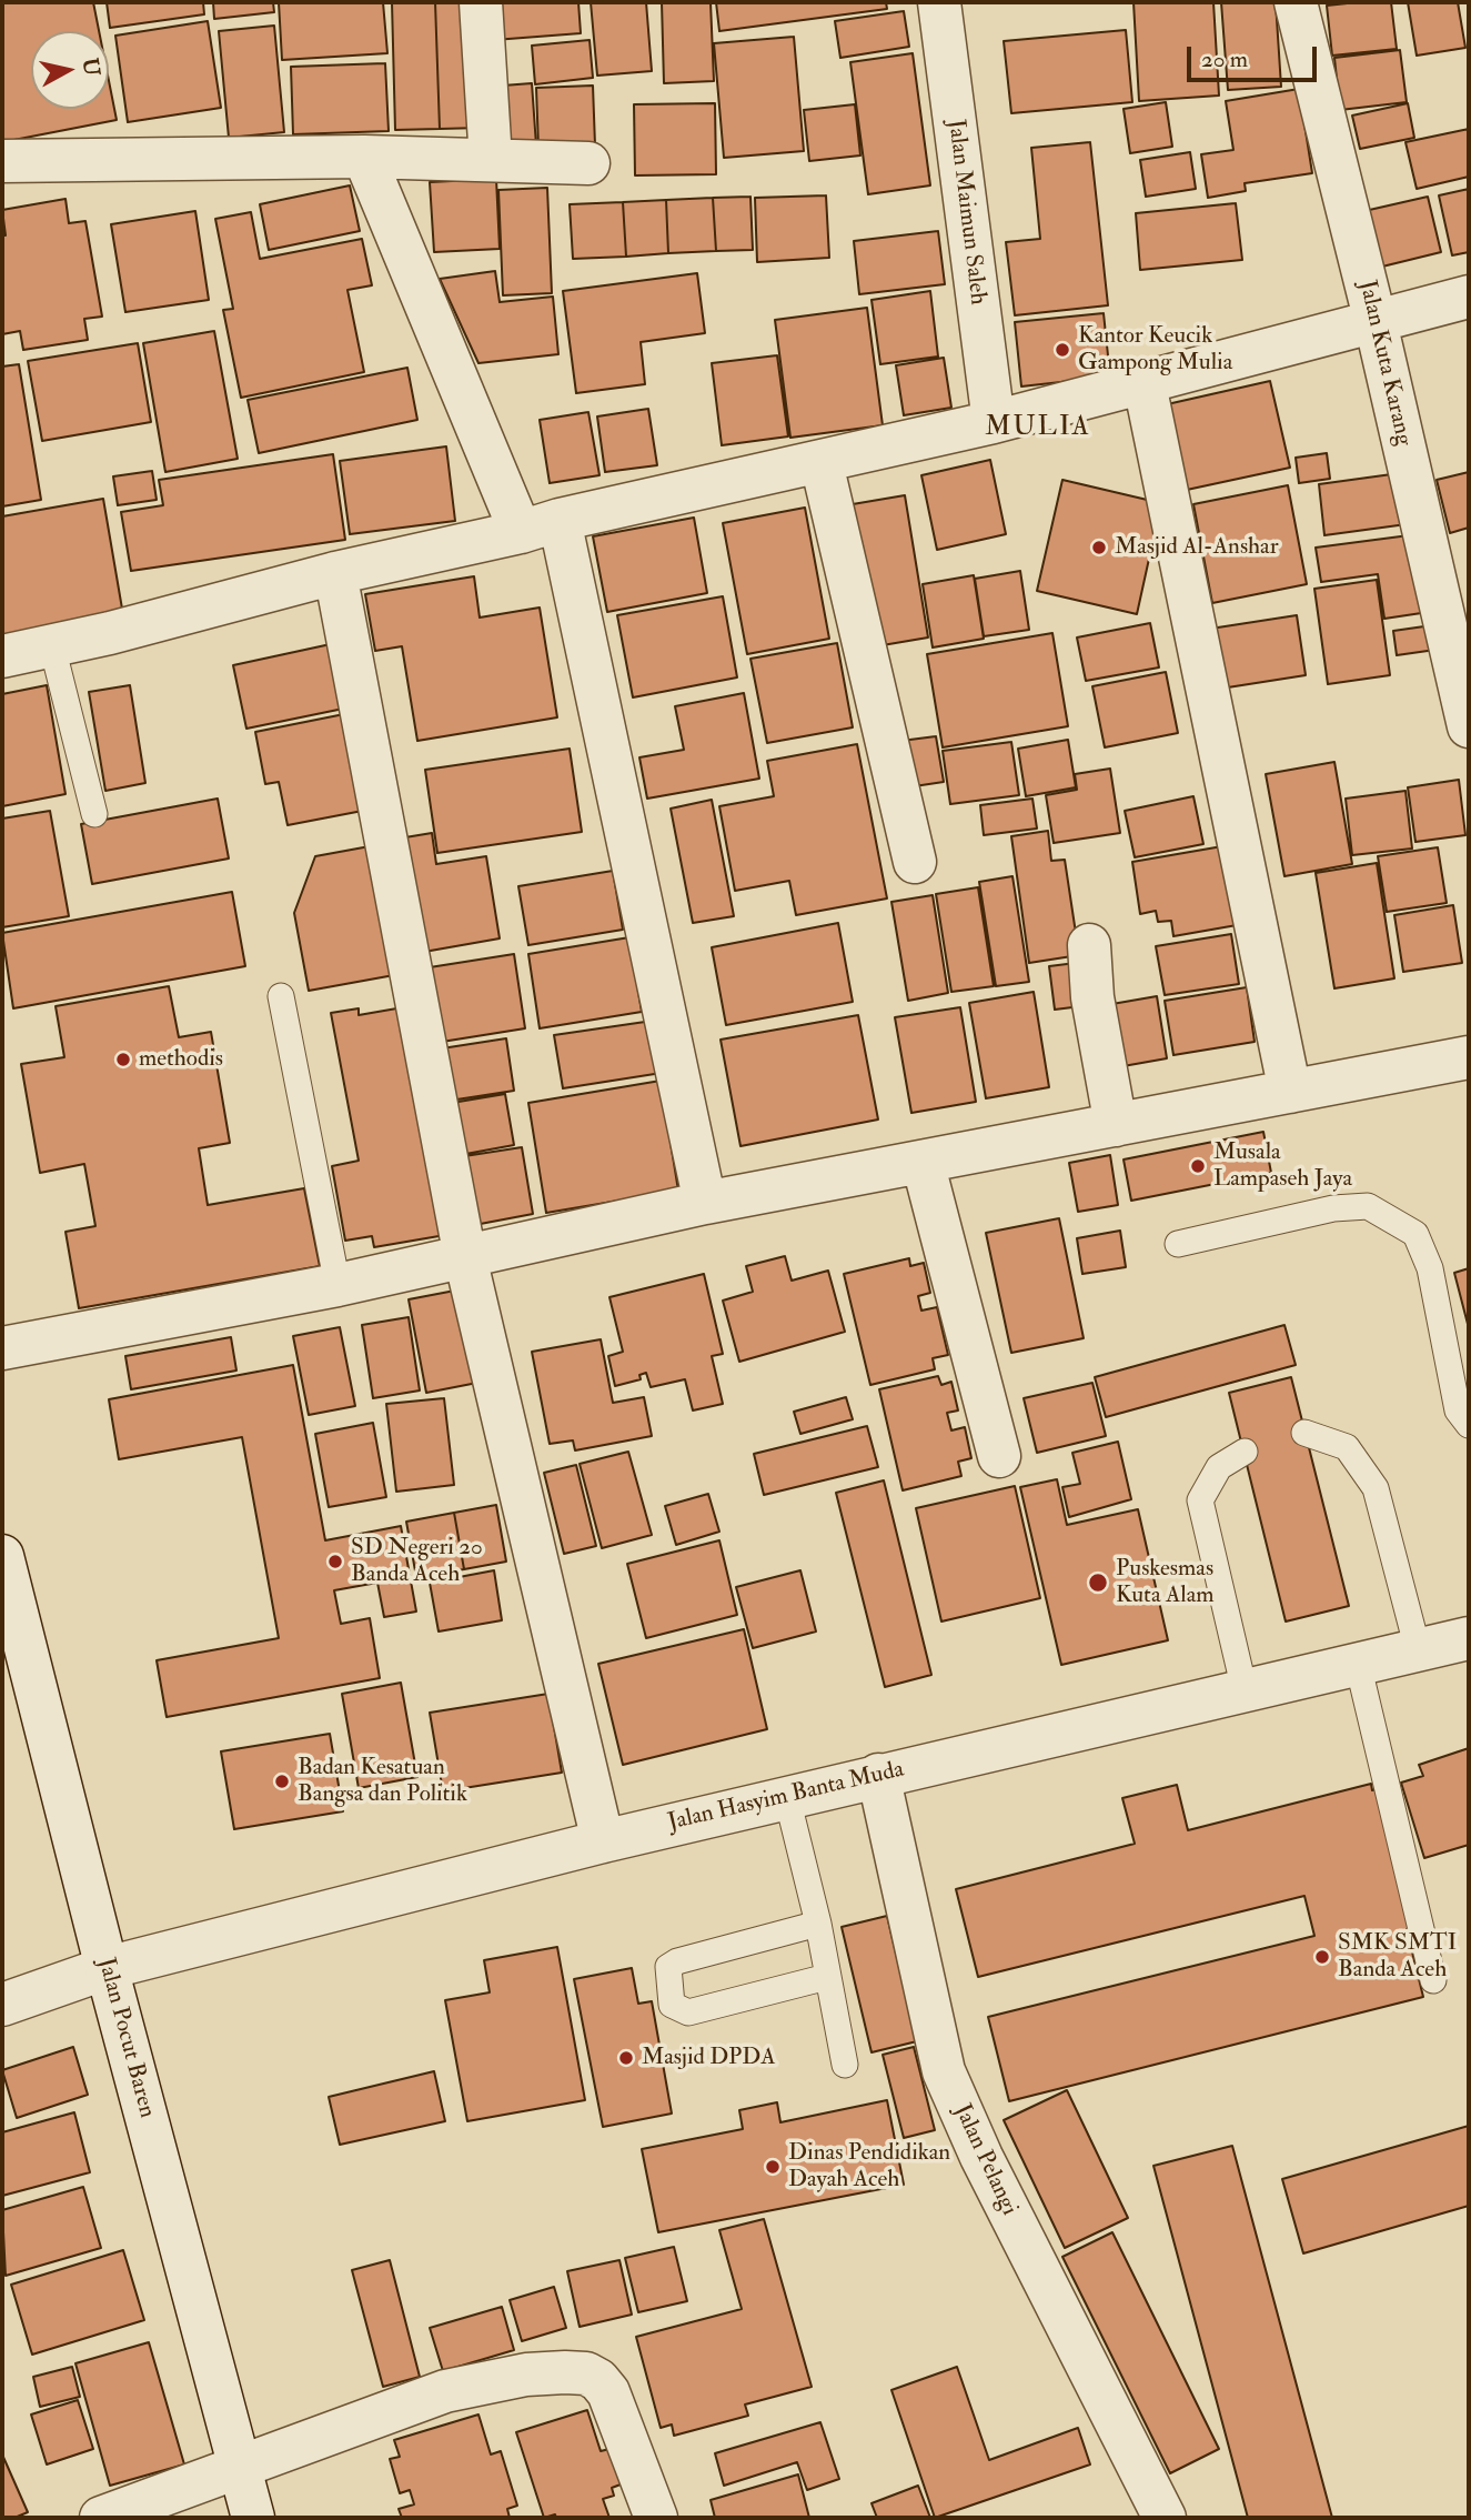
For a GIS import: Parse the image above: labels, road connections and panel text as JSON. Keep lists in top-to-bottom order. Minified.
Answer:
{"streets":{"street":["Jalan Maimun Saleh","Jalan Kuta Karang","Jalan Hasyim Banta Muda","Jalan Pocut Baren","Jalan Pelangi"]},"crossings":[["Jalan Hasyim Banta Muda","Jalan Pocut Baren"],["Jalan Hasyim Banta Muda","Jalan Pelangi"]],"districts":["MULIA"],"places":["Kantor Keucik Gampong Mulia","Masjid Al-Anshar","methodis","Musala Lampaseh Jaya","SD Negeri 20 Banda Aceh","Puskesmas Kuta Alam","Badan Kesatuan Bangsa dan Politik","SMK SMTI Banda Aceh","Masjid DPDA","Dinas Pendidikan Dayah Aceh"],"scale_bar":"20 m","north":"right"}
